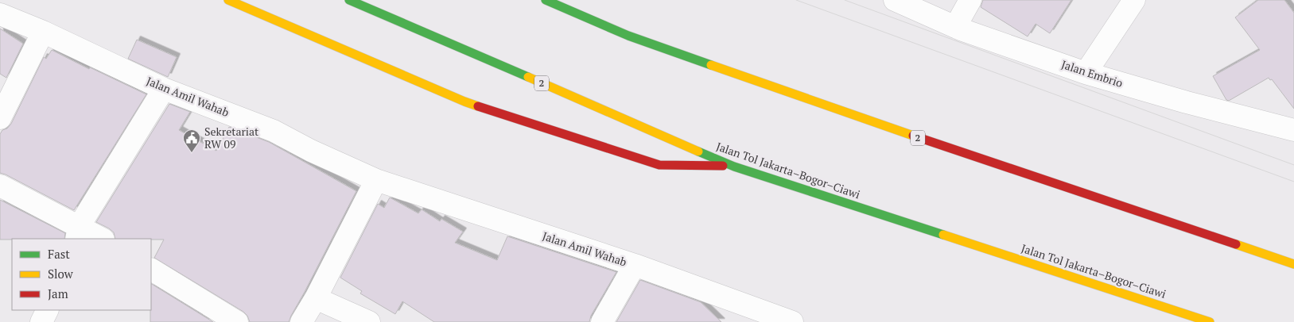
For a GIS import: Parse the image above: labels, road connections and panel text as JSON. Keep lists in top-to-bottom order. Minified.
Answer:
{"streets":{"highway":["2","Jalan Tol Jakarta–Bogor–Ciawi"],"street":["Jalan Embrio","Jalan Amil Wahab"]},"places":{"public building":["Sekretariat RW 09"]},"legend":["Fast","Slow","Jam"]}
